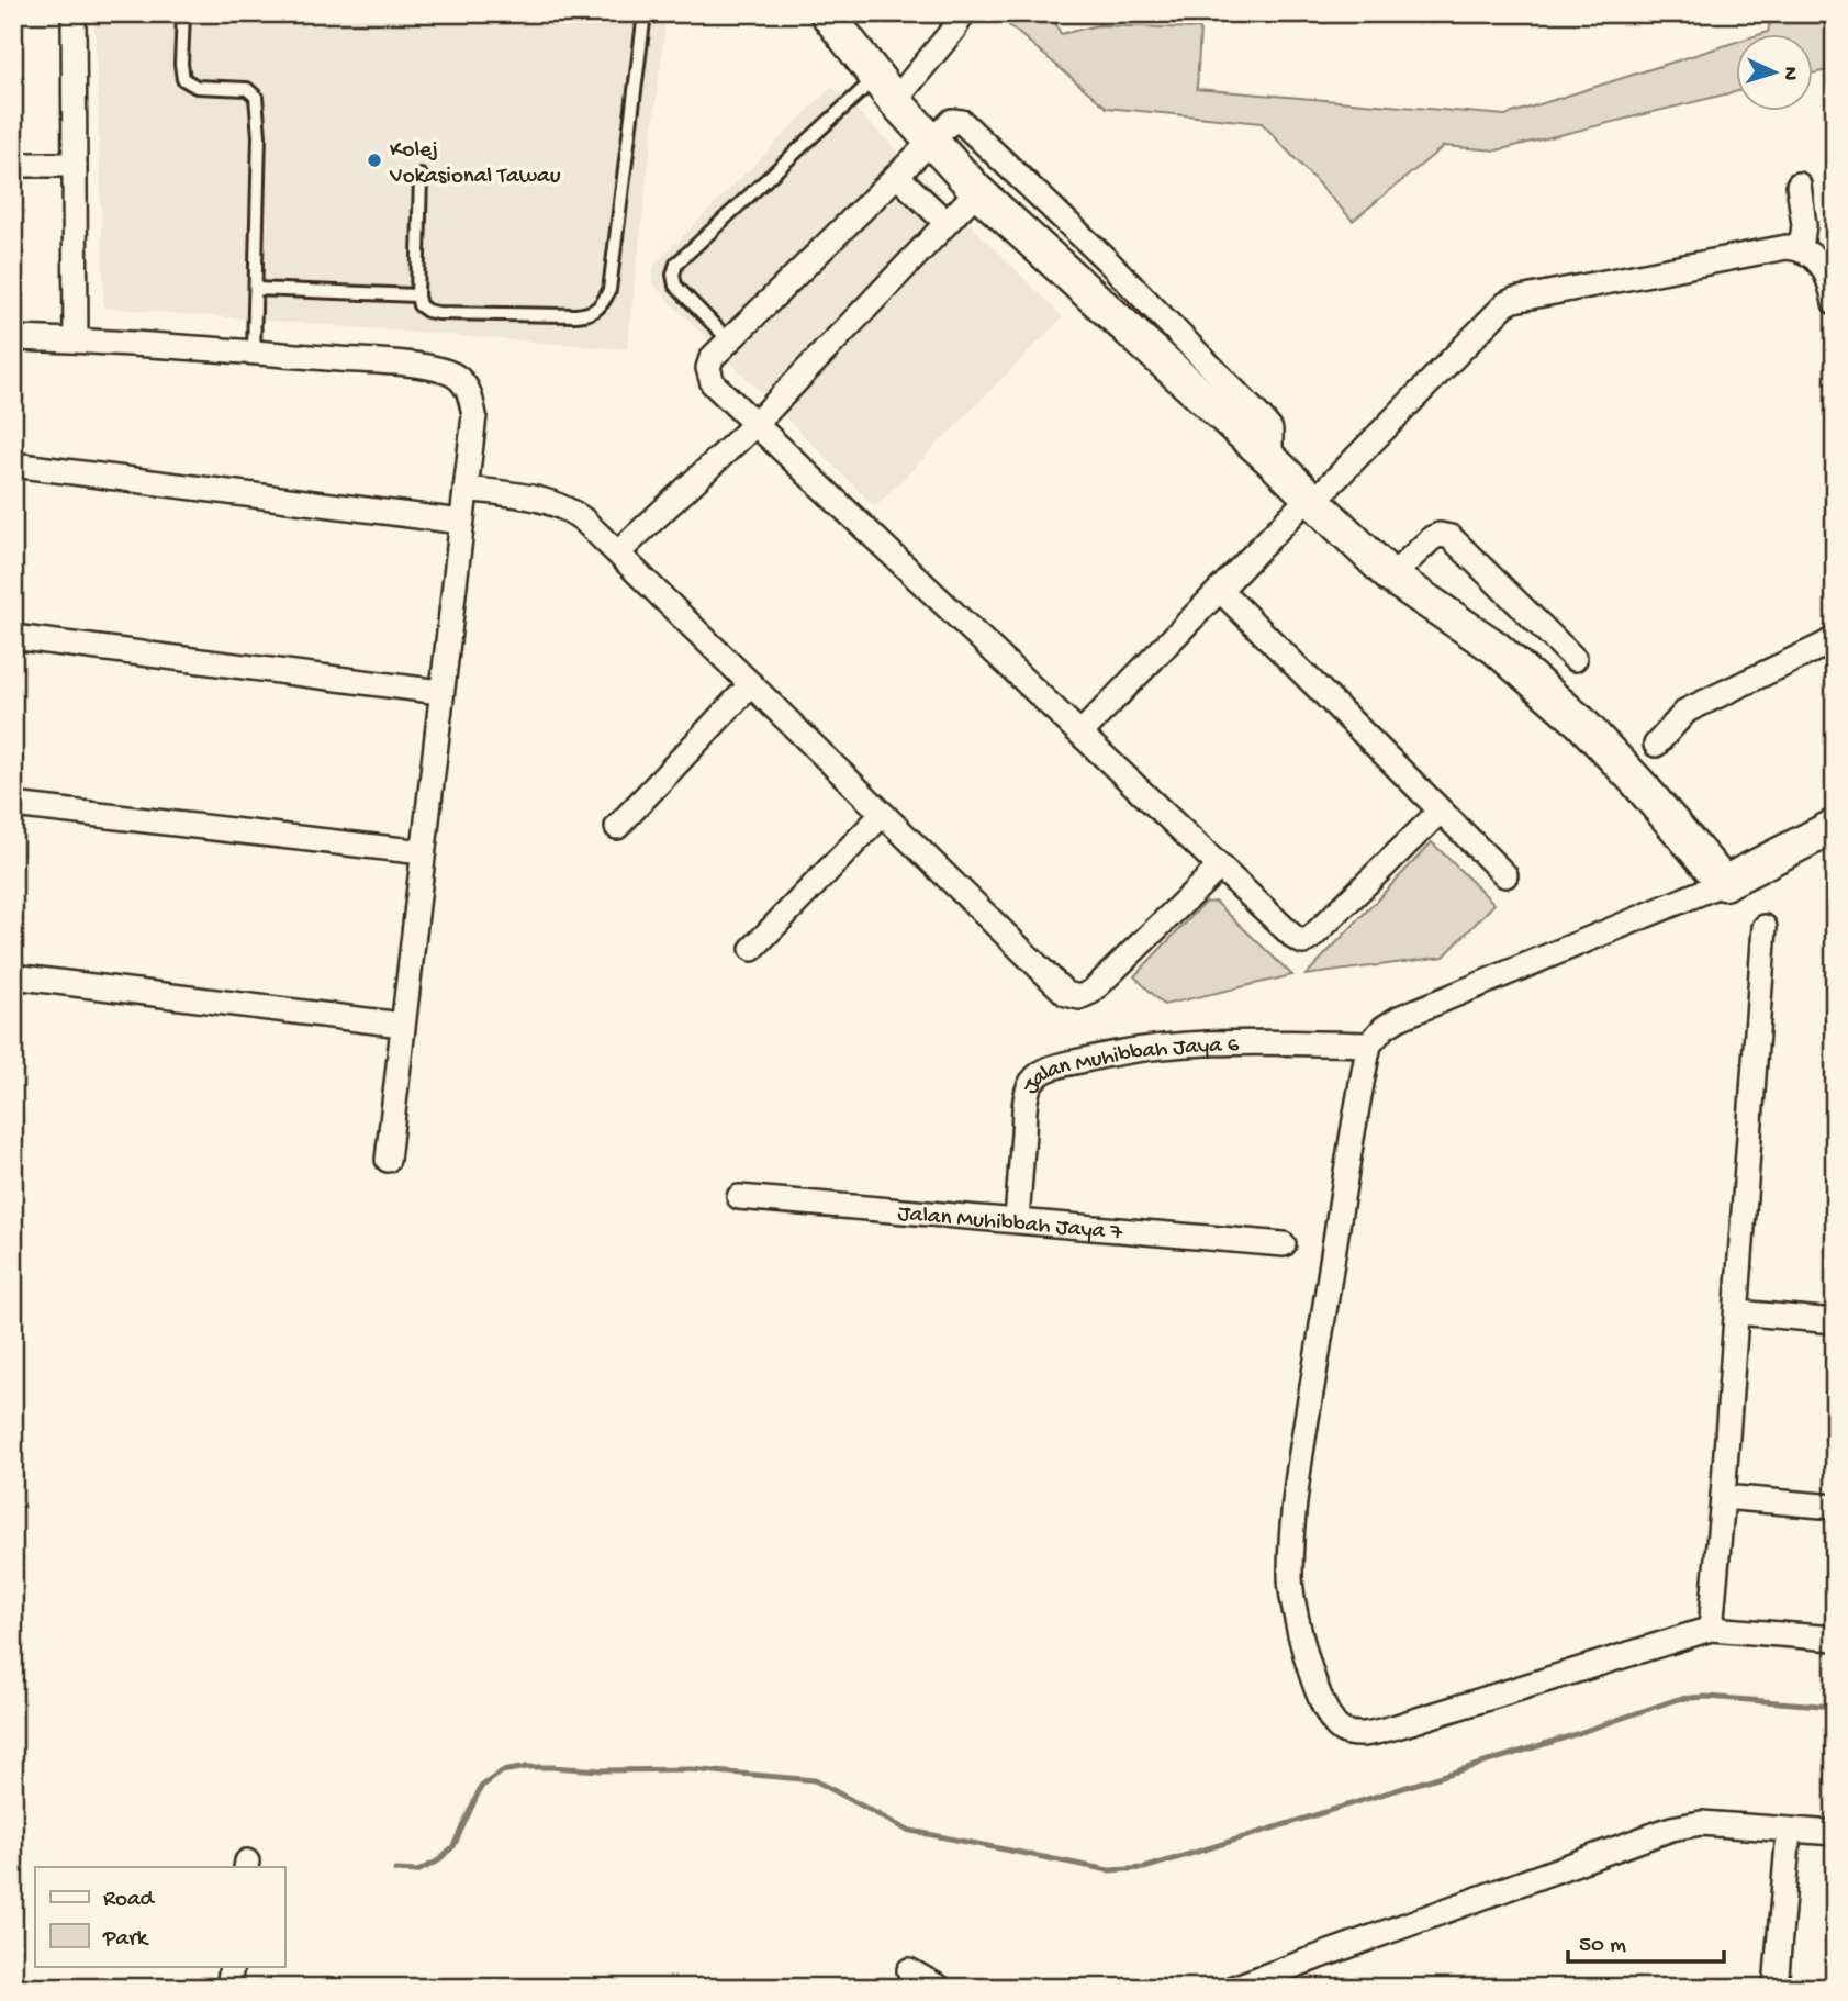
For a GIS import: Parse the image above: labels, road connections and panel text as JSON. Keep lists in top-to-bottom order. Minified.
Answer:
{"streets":{"street":["Jalan Muhibbah Jaya 6","Jalan Muhibbah Jaya 7"]},"crossings":[["Jalan Muhibbah Jaya 6","Jalan Muhibbah Jaya 7"]],"places":["Kolej Vokasional Tawau"],"legend":["Road","Park"],"scale_bar":"50 m","north":"right"}
